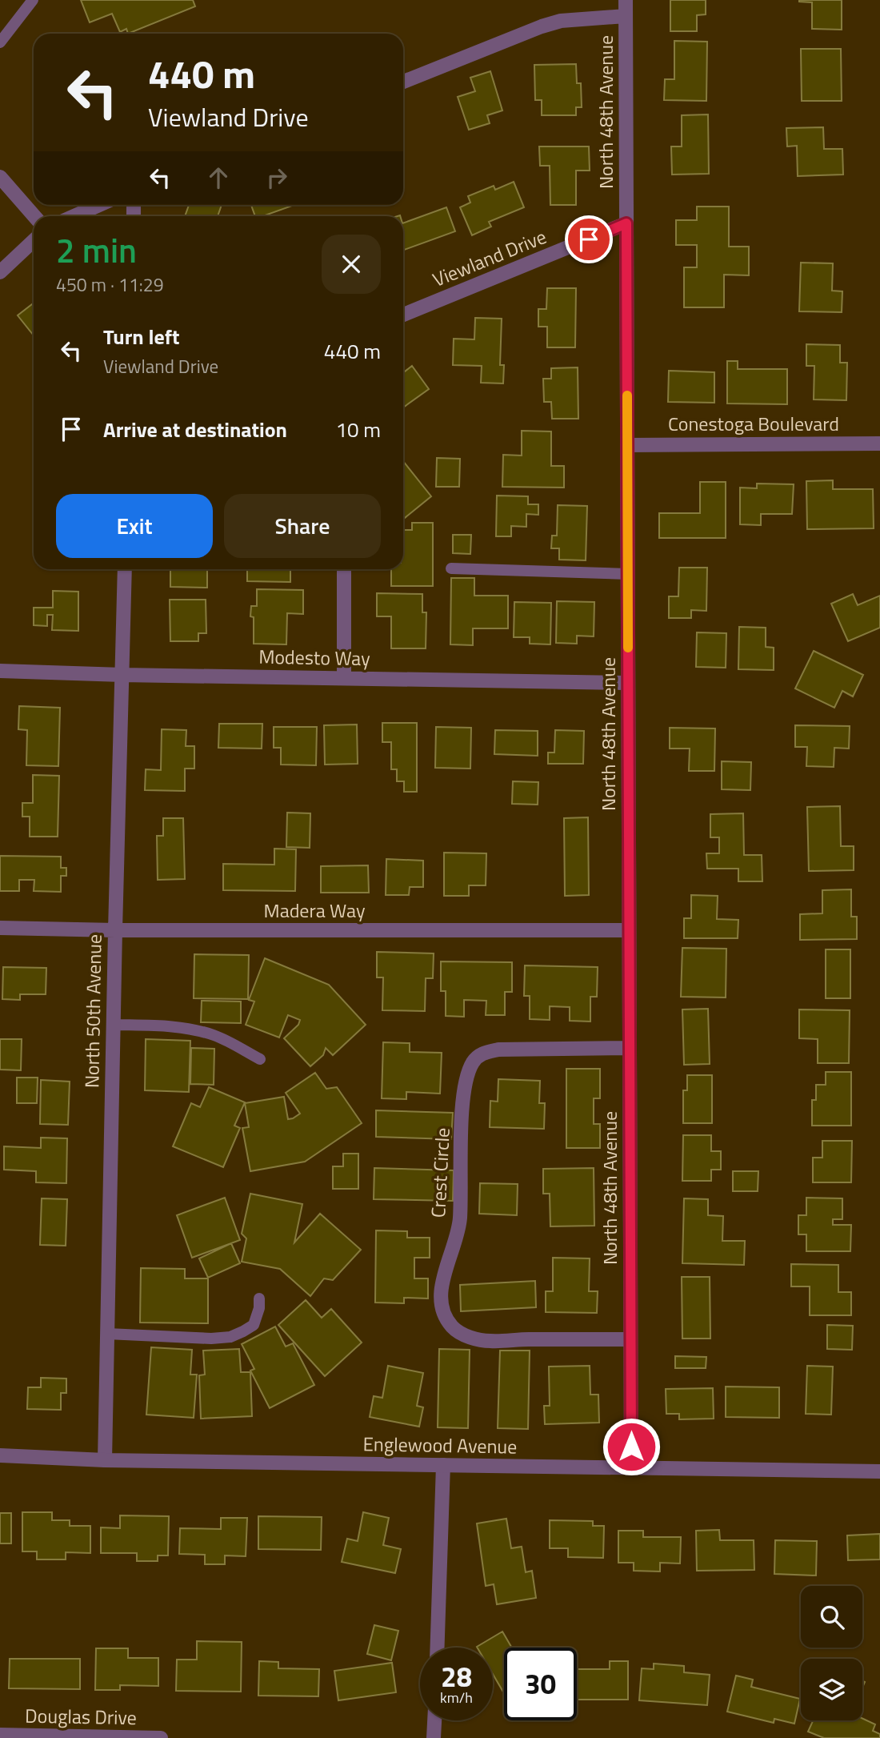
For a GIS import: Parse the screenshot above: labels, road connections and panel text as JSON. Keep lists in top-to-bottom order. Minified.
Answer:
{"streets":{"street":["North 48th Avenue","Viewland Drive","Conestoga Boulevard","Modesto Way","Madera Way","North 50th Avenue","Crest Circle","Englewood Avenue","Douglas Drive"]},"crossings":[["North 48th Avenue","Viewland Drive"],["North 48th Avenue","Conestoga Boulevard"],["North 48th Avenue","Modesto Way"],["North 48th Avenue","Madera Way"],["North 48th Avenue","Crest Circle"],["North 48th Avenue","Englewood Avenue"],["Modesto Way","North 50th Avenue"],["Madera Way","North 50th Avenue"],["North 50th Avenue","Englewood Avenue"]],"page":{"turn":["440 m","Viewland Drive"],"heading":["2 min","450 m · 11:29"],"list":[{"name":"Turn left","note":"Viewland Drive","value":"440 m"},{"name":"Arrive at destination","value":"10 m"}],"buttons":["Exit","Share"],"speed":"28 km/h","limit":"30"}}
